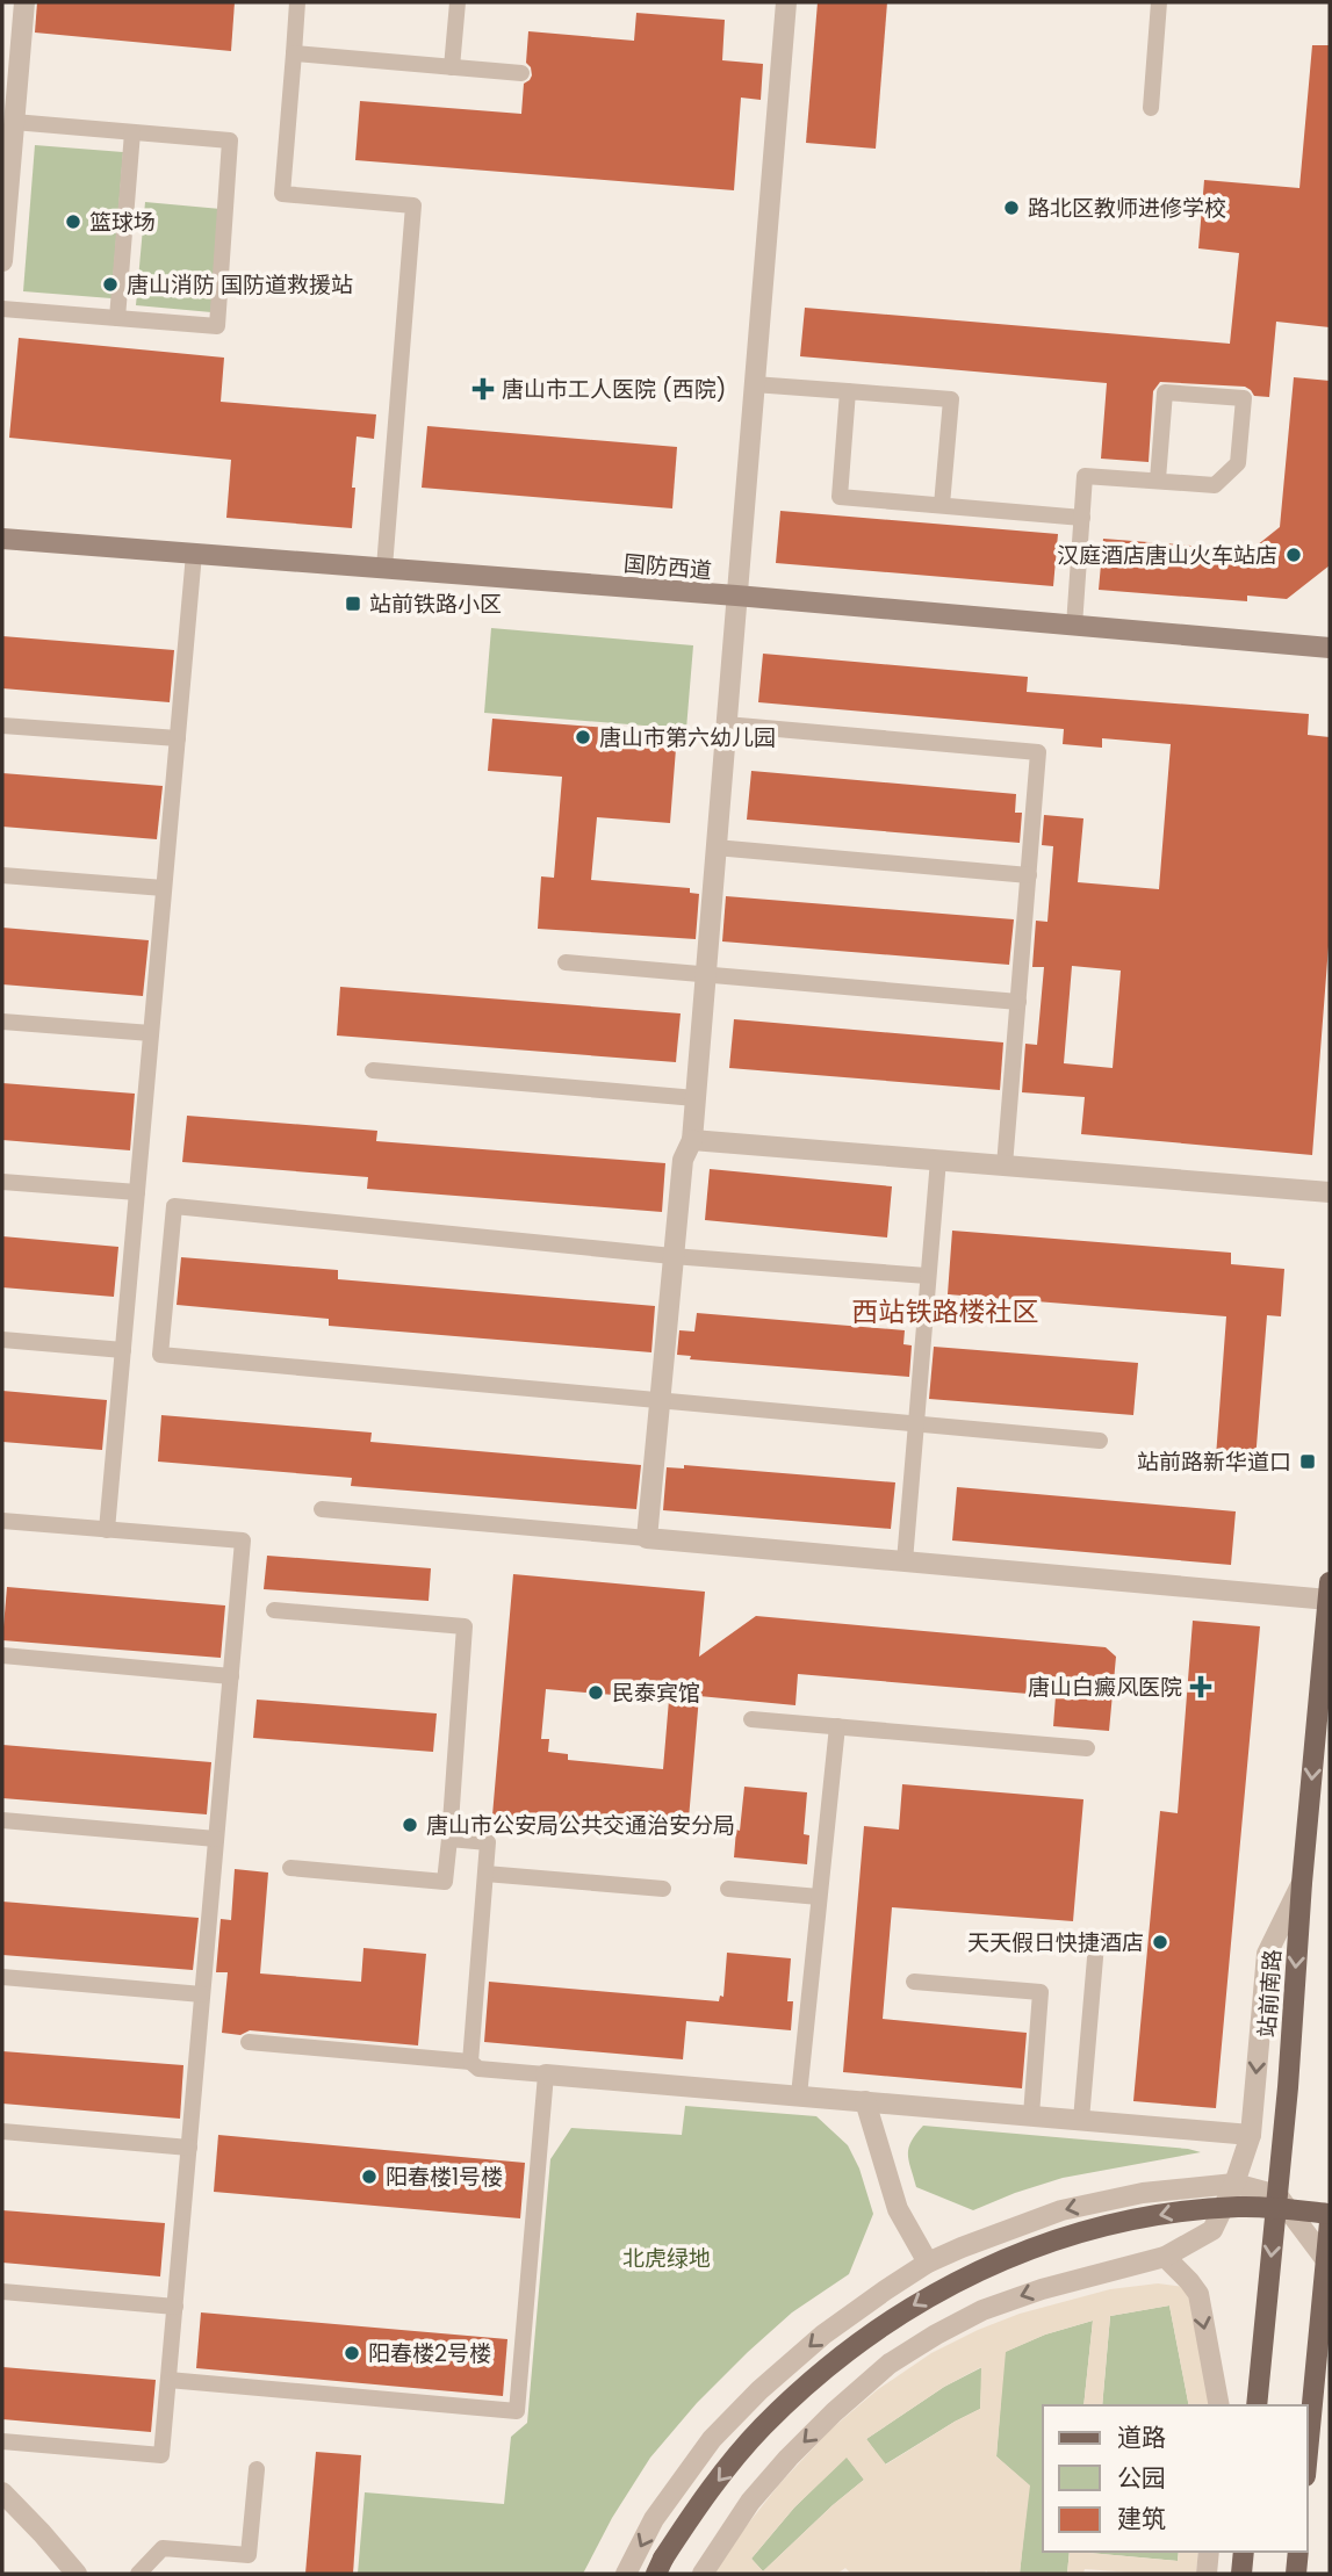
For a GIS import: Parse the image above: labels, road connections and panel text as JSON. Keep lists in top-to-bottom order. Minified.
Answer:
{"streets":{"main road":["站前南路"],"street":["国防西道"]},"one_way":["站前南路"],"districts":["西站铁路楼社区"],"parks":["北虎绿地"],"places":{"other":["路北区教师进修学校","篮球场","唐山消防 国防道救援站","汉庭酒店唐山火车站店","唐山市第六幼儿园","民泰宾馆","唐山市公安局公共交通治安分局","天天假日快捷酒店","阳春楼1号楼","阳春楼2号楼"],"health":["唐山市工人医院 (西院)","唐山白癜风医院"],"transit":["站前铁路小区","站前路新华道口"]},"legend":["道路","公园","建筑"]}
